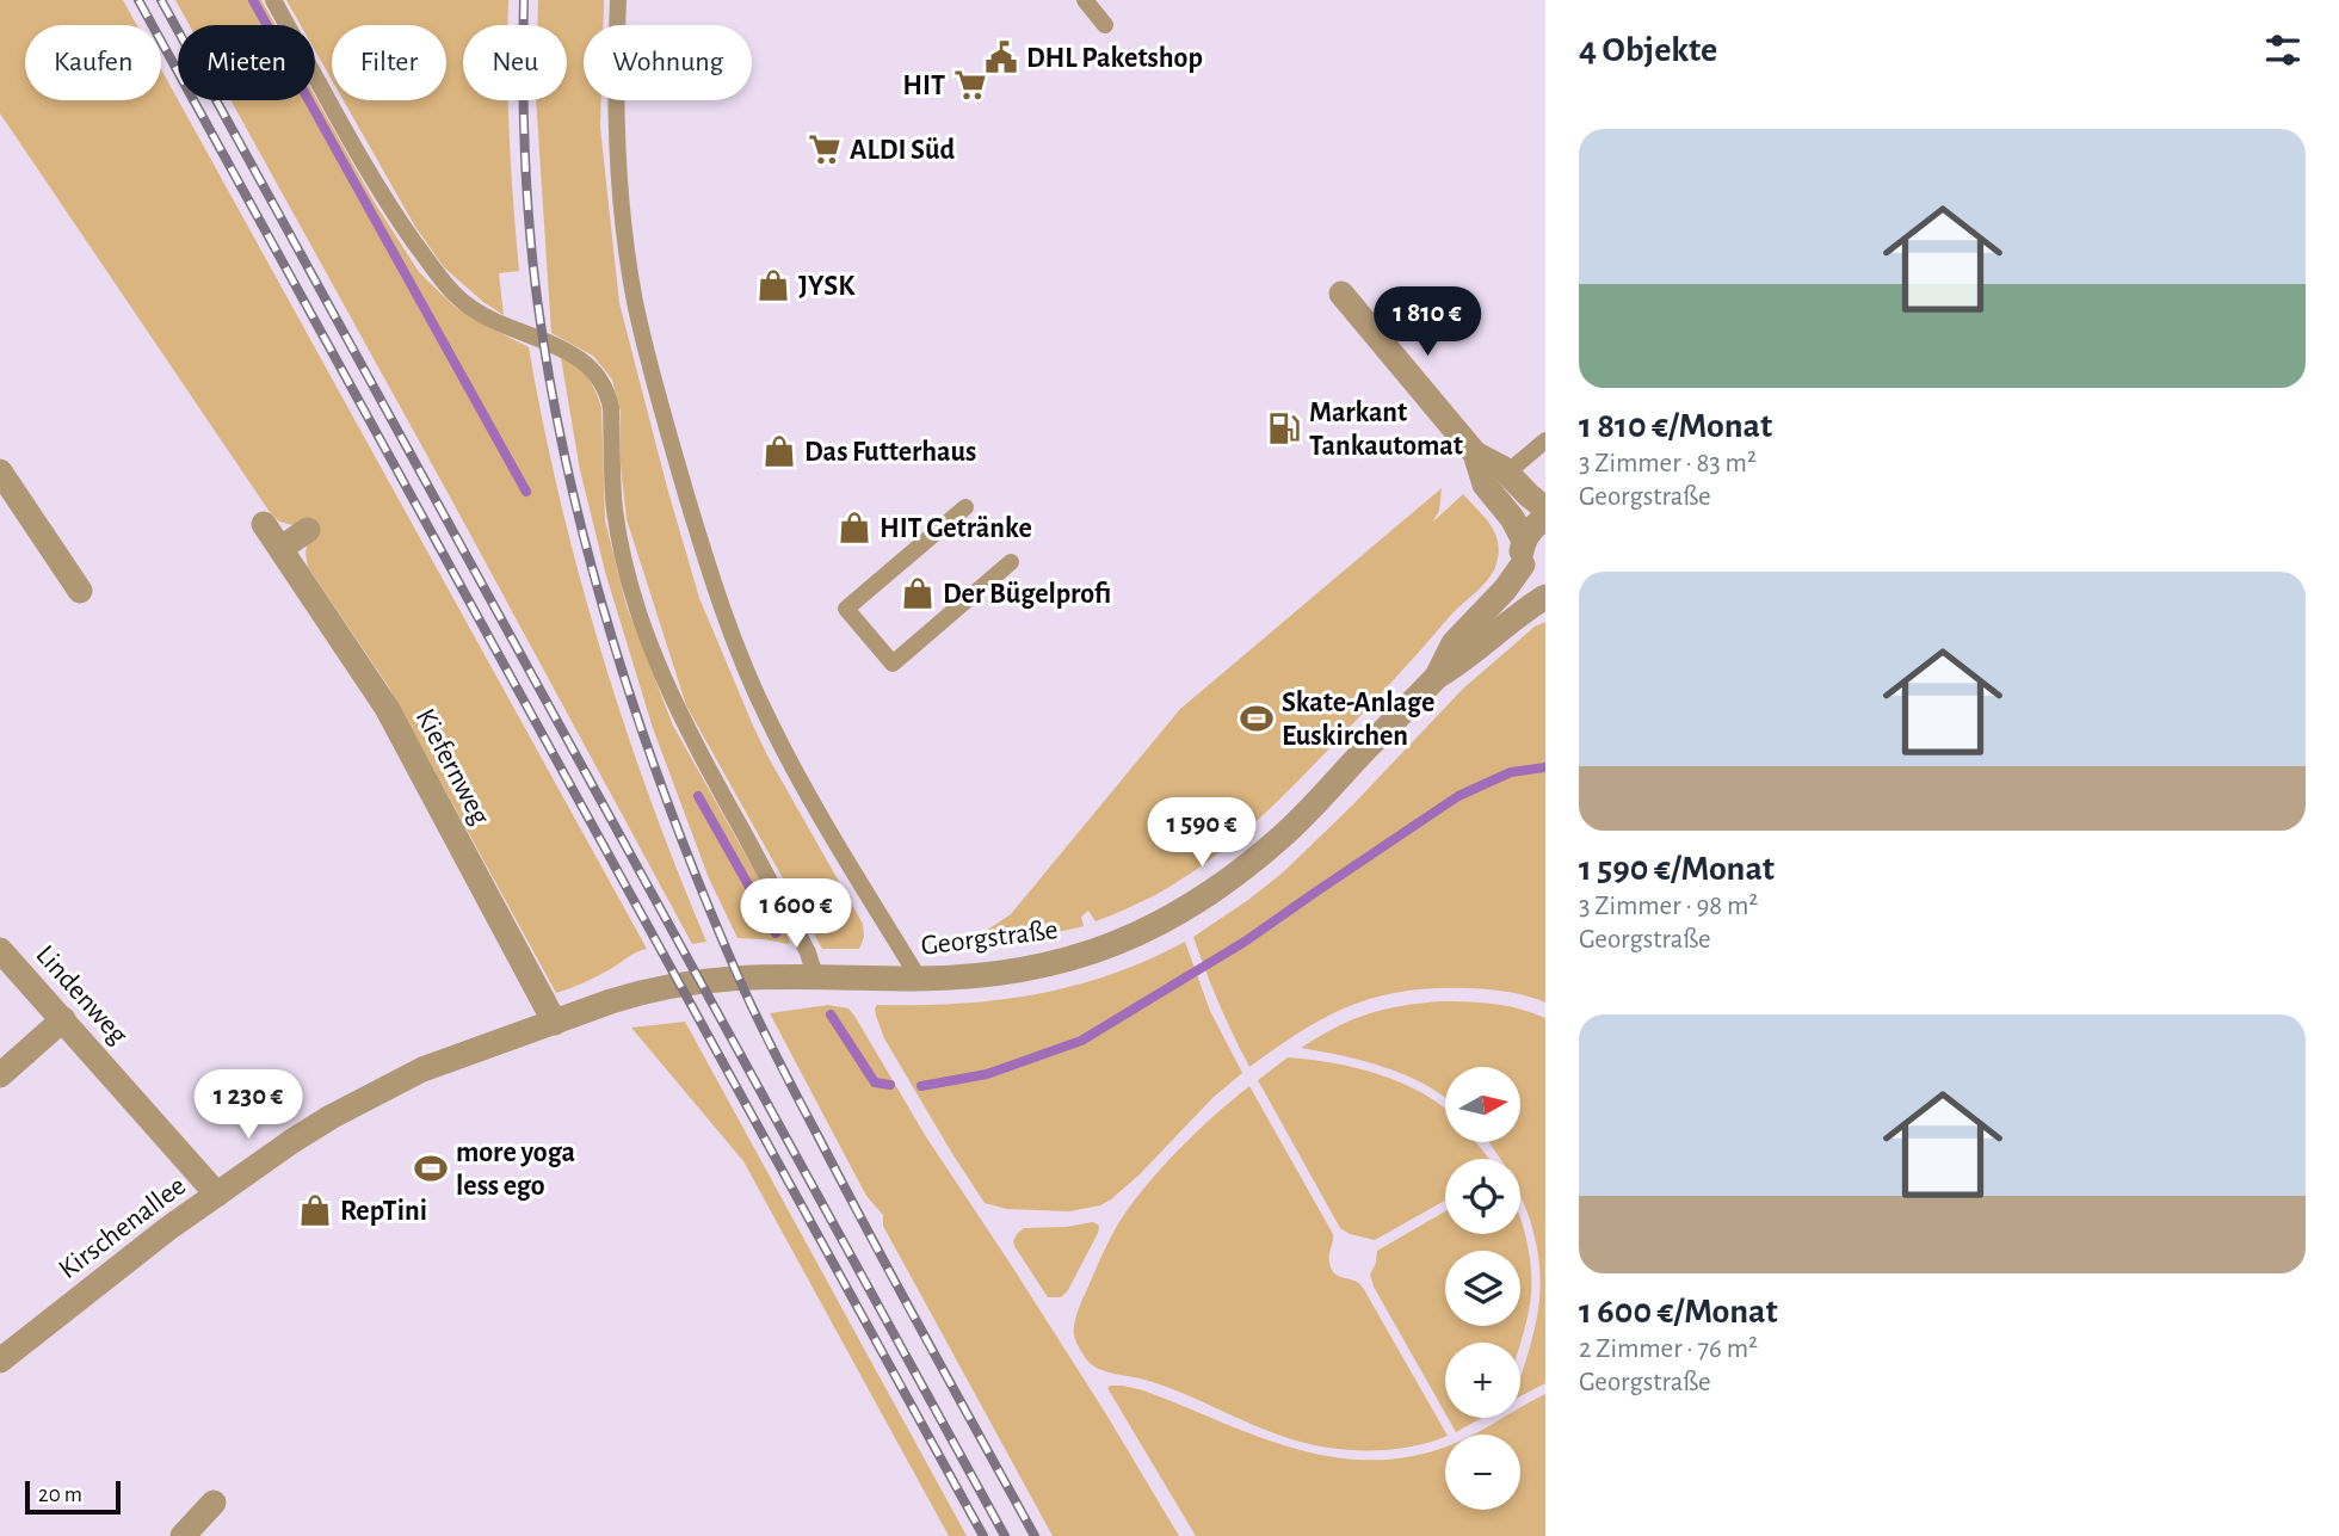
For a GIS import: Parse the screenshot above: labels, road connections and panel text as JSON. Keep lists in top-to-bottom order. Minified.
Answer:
{"streets":{"street":["Kiefernweg","Georgstraße","Lindenweg","Kirschenallee"]},"crossings":[["Kiefernweg","Georgstraße"],["Kiefernweg","Kirschenallee"],["Georgstraße","Kirschenallee"],["Lindenweg","Kirschenallee"]],"places":{"public building":["DHL Paketshop"],"supermarket":["HIT","ALDI Süd"],"shop":["JYSK","Das Futterhaus","HIT Getränke","Der Bügelprofi","RepTini"],"fuel station":["Markant Tankautomat"],"sports":["Skate-Anlage Euskirchen","more yoga less ego"]},"scale_bar":"20 m","north":"right","page":{"heading":"4 Objekte","chip":["Kaufen","Mieten","Filter","Neu","Wohnung"],"list":[{"name":"1 810 €/Monat","note":"3 Zimmer · 83 m² · Georgstraße"},{"name":"1 590 €/Monat","note":"3 Zimmer · 98 m² · Georgstraße"},{"name":"1 600 €/Monat","note":"2 Zimmer · 76 m² · Georgstraße"}],"price":["1 810 €","1 590 €","1 600 €","1 230 €"],"map_buttons":["+","−"],"scale":"20 m"}}
